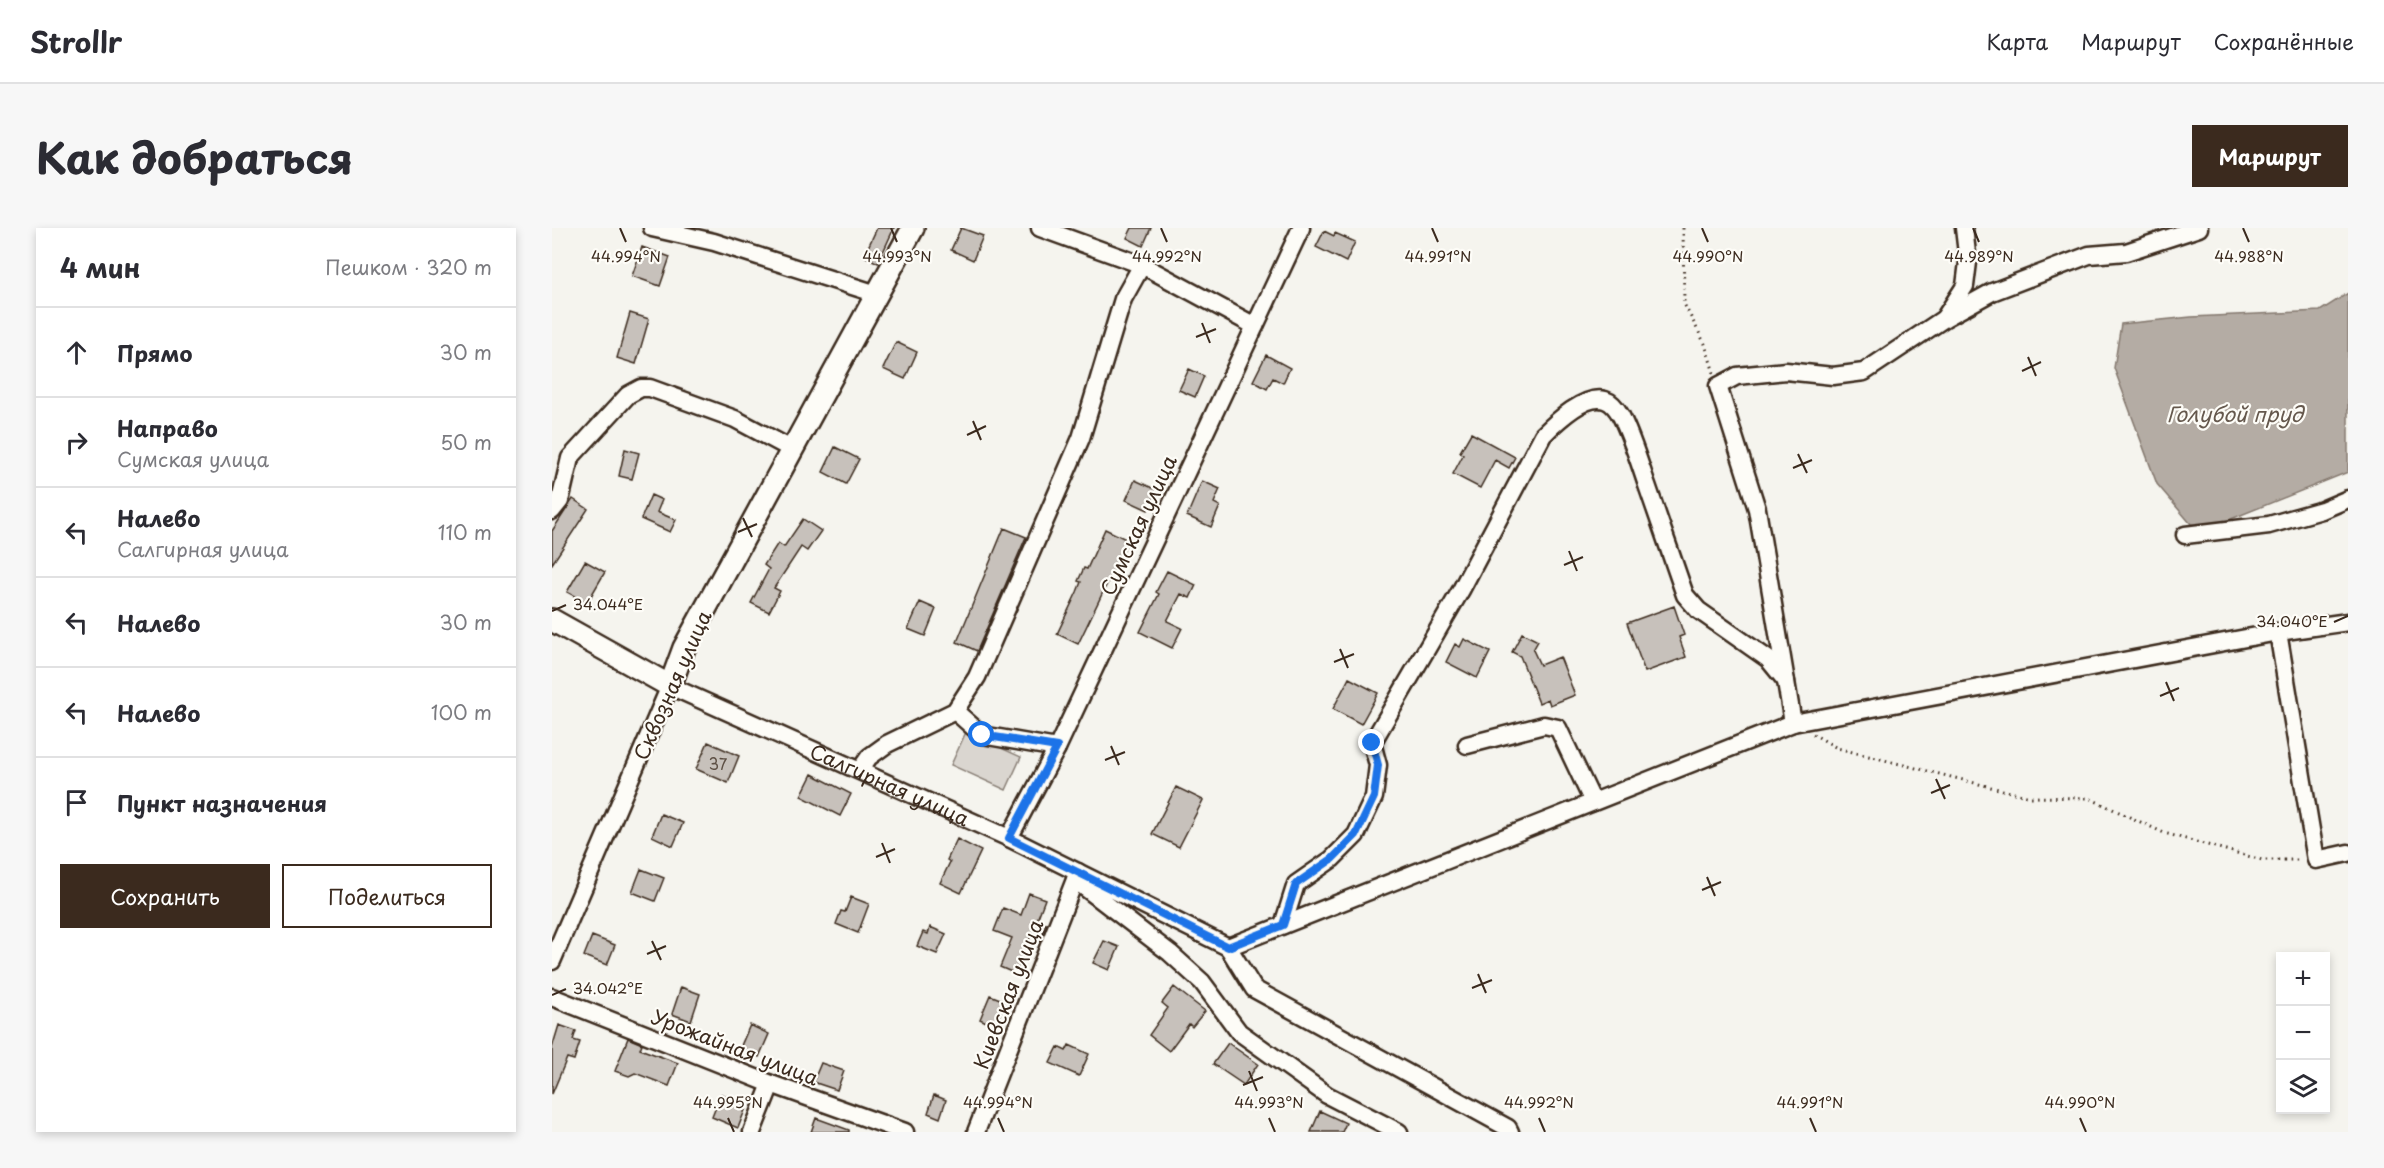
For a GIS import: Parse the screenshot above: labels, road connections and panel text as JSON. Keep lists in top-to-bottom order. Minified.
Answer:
{"streets":{"main road":["Сквозная улица","Салгирная улица"],"street":["Сумская улица","Киевская улица","Урожайная улица"]},"crossings":[["Сумская улица","Салгирная улица"],["Сквозная улица","Салгирная улица"],["Салгирная улица","Киевская улица"]],"water":["Голубой пруд"],"house_numbers":["37"],"page":{"header":"Strollr","nav":["Карта","Маршрут","Сохранённые"],"title":"Как добраться","buttons":["Маршрут",["Сохранить","Поделиться"]],"heading":["4 мин","Пешком · 320 m"],"list":[["Прямо","30 m"],["Направо","Сумская улица","50 m"],["Налево","Салгирная улица","110 m"],["Налево","30 m"],["Налево","100 m"],"Пункт назначения"],"map_buttons":["+","−"]},"coordinates":["44.994°N","44.993°N","44.992°N","44.991°N","44.990°N","44.989°N","44.988°N","34.044°E","34.040°E","34.042°E","44.995°N"]}
